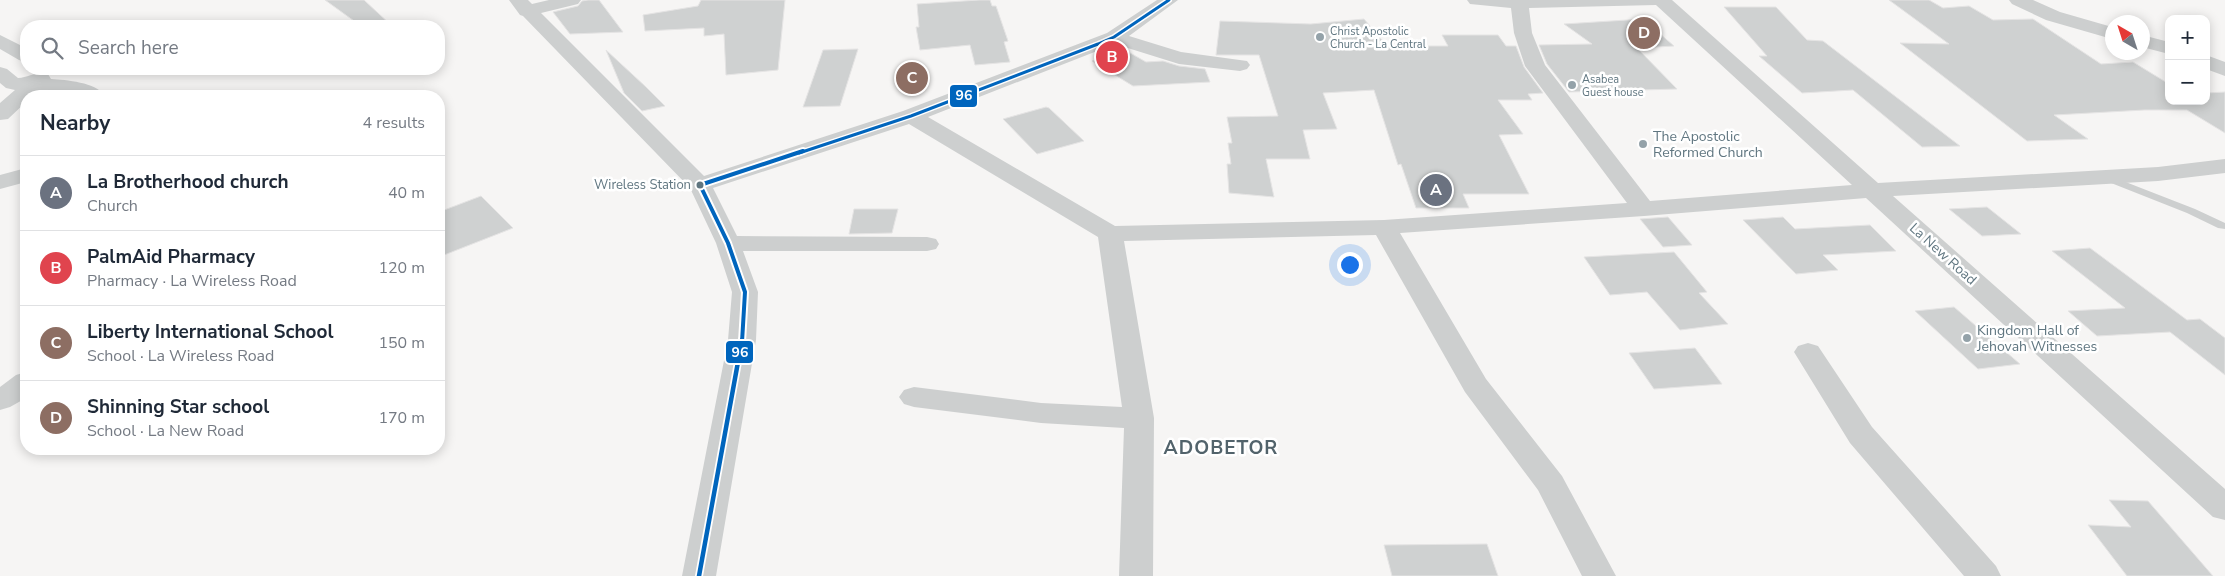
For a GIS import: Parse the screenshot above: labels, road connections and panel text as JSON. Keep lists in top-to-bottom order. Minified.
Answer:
{"streets":{"street":["La New Road"]},"districts":["ADOBETOR"],"places":["Christ Apostolic Church - La Central","Asabea Guest house","The Apostolic Reformed Church","Wireless Station","Kingdom Hall of Jehovah Witnesses"],"lines":["transit line 96"],"north":"top left","page":{"map_buttons":["+","−"],"pins":["D","B","C","A"],"search":"Search here","heading":["Nearby","4 results"],"list":[{"mark":"A","name":"La Brotherhood church","note":"Church","value":"40 m"},{"mark":"B","name":"PalmAid Pharmacy","note":"Pharmacy · La Wireless Road","value":"120 m"},{"mark":"C","name":"Liberty International School","note":"School · La Wireless Road","value":"150 m"},{"mark":"D","name":"Shinning Star school","note":"School · La New Road","value":"170 m"}]}}
